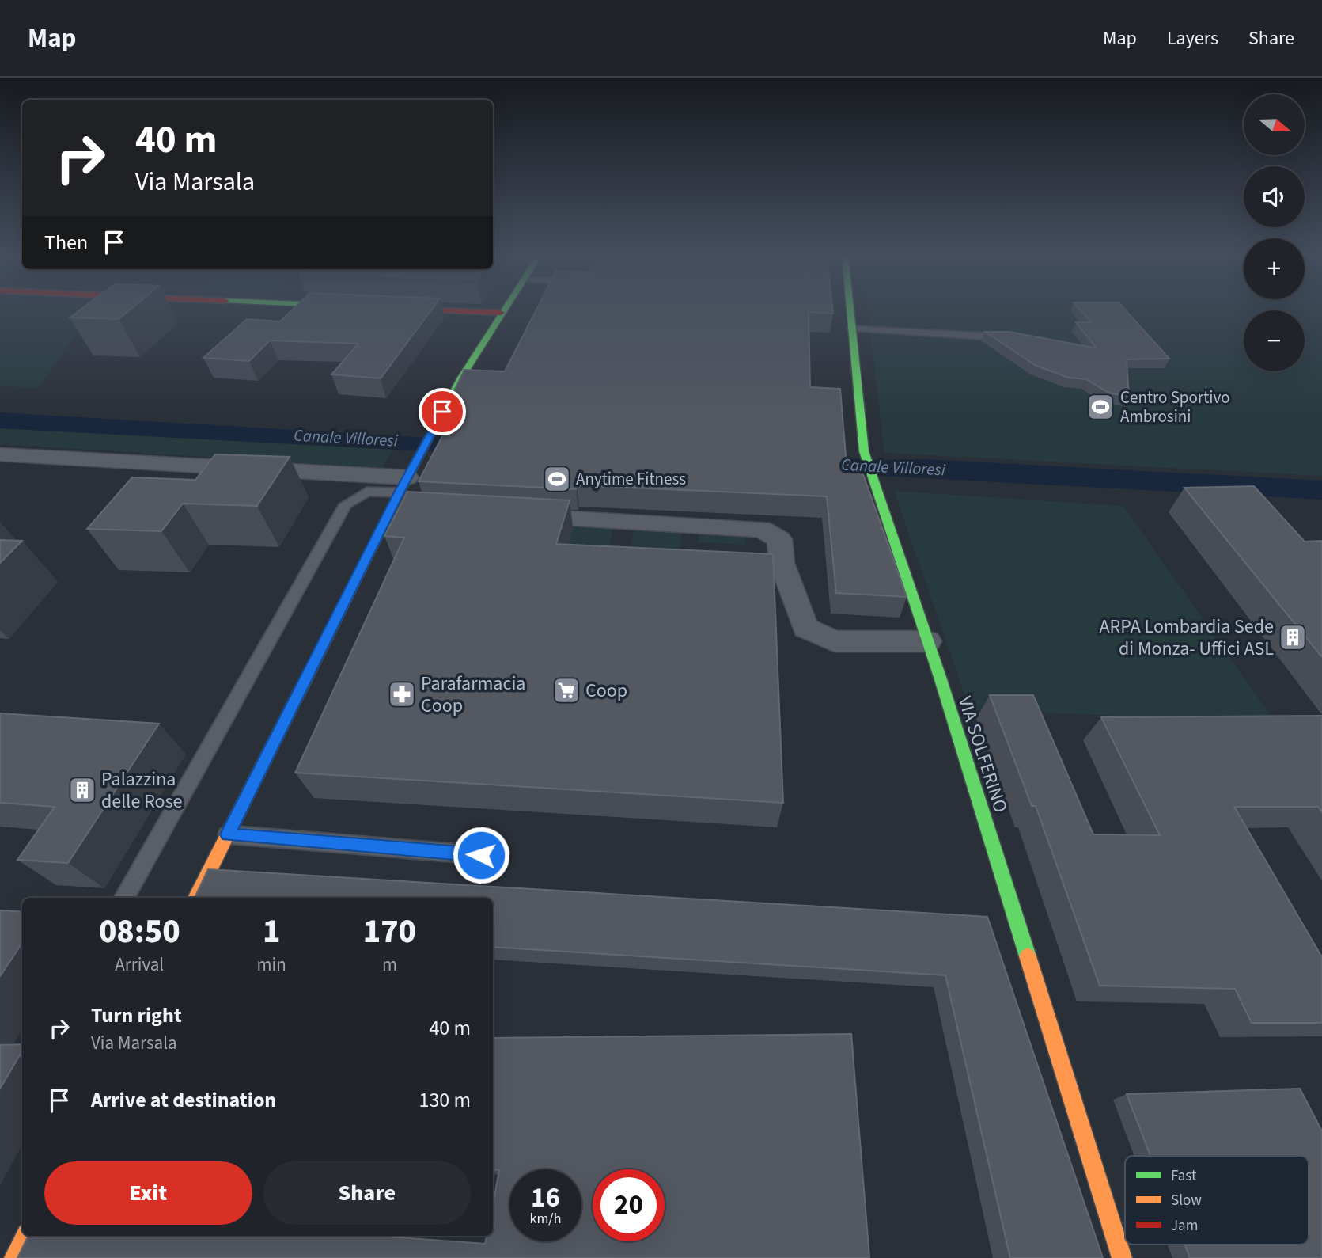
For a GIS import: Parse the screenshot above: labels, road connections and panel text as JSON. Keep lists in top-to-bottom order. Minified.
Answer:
{"streets":{"street":["VIA SOLFERINO"]},"water":["Canale Villoresi"],"places":{"sports":["Centro Sportivo Ambrosini","Anytime Fitness"],"building":["ARPA Lombardia Sede di Monza- Uffici ASL","Palazzina delle Rose"],"supermarket":["Coop"],"pharmacy":["Parafarmacia Coop"]},"legend":["Fast","Slow","Jam"],"north":"right","page":{"header":"Map","nav":["Map","Layers","Share"],"map_buttons":["+","−"],"turn":["40 m","Via Marsala"],"then":"Then","eta":["08:50","Arrival","1","min","170","m"],"list":[{"name":"Turn right","note":"Via Marsala","value":"40 m"},{"name":"Arrive at destination","value":"130 m"}],"buttons":["Exit","Share"],"speed":"16 km/h","limit":"20"}}
